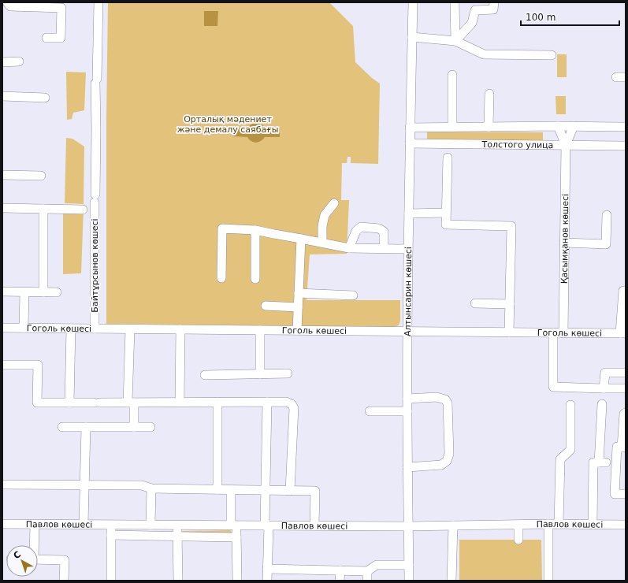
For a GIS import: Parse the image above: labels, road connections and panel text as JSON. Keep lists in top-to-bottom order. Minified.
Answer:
{"streets":{"street":["Толстого улица","Қасымқанов көшесі","Байтұрсынов көшесі","Алтынсарин көшесі","Гоголь көшесі","Павлов көшесі"]},"crossings":[["Толстого улица","Қасымқанов көшесі"],["Толстого улица","Алтынсарин көшесі"],["Қасымқанов көшесі","Гоголь көшесі"],["Байтұрсынов көшесі","Гоголь көшесі"],["Алтынсарин көшесі","Гоголь көшесі"],["Алтынсарин көшесі","Павлов көшесі"]],"parks":["Орталық мәдениет және демалу саябағы"],"scale_bar":"100 m","north":"top left"}
